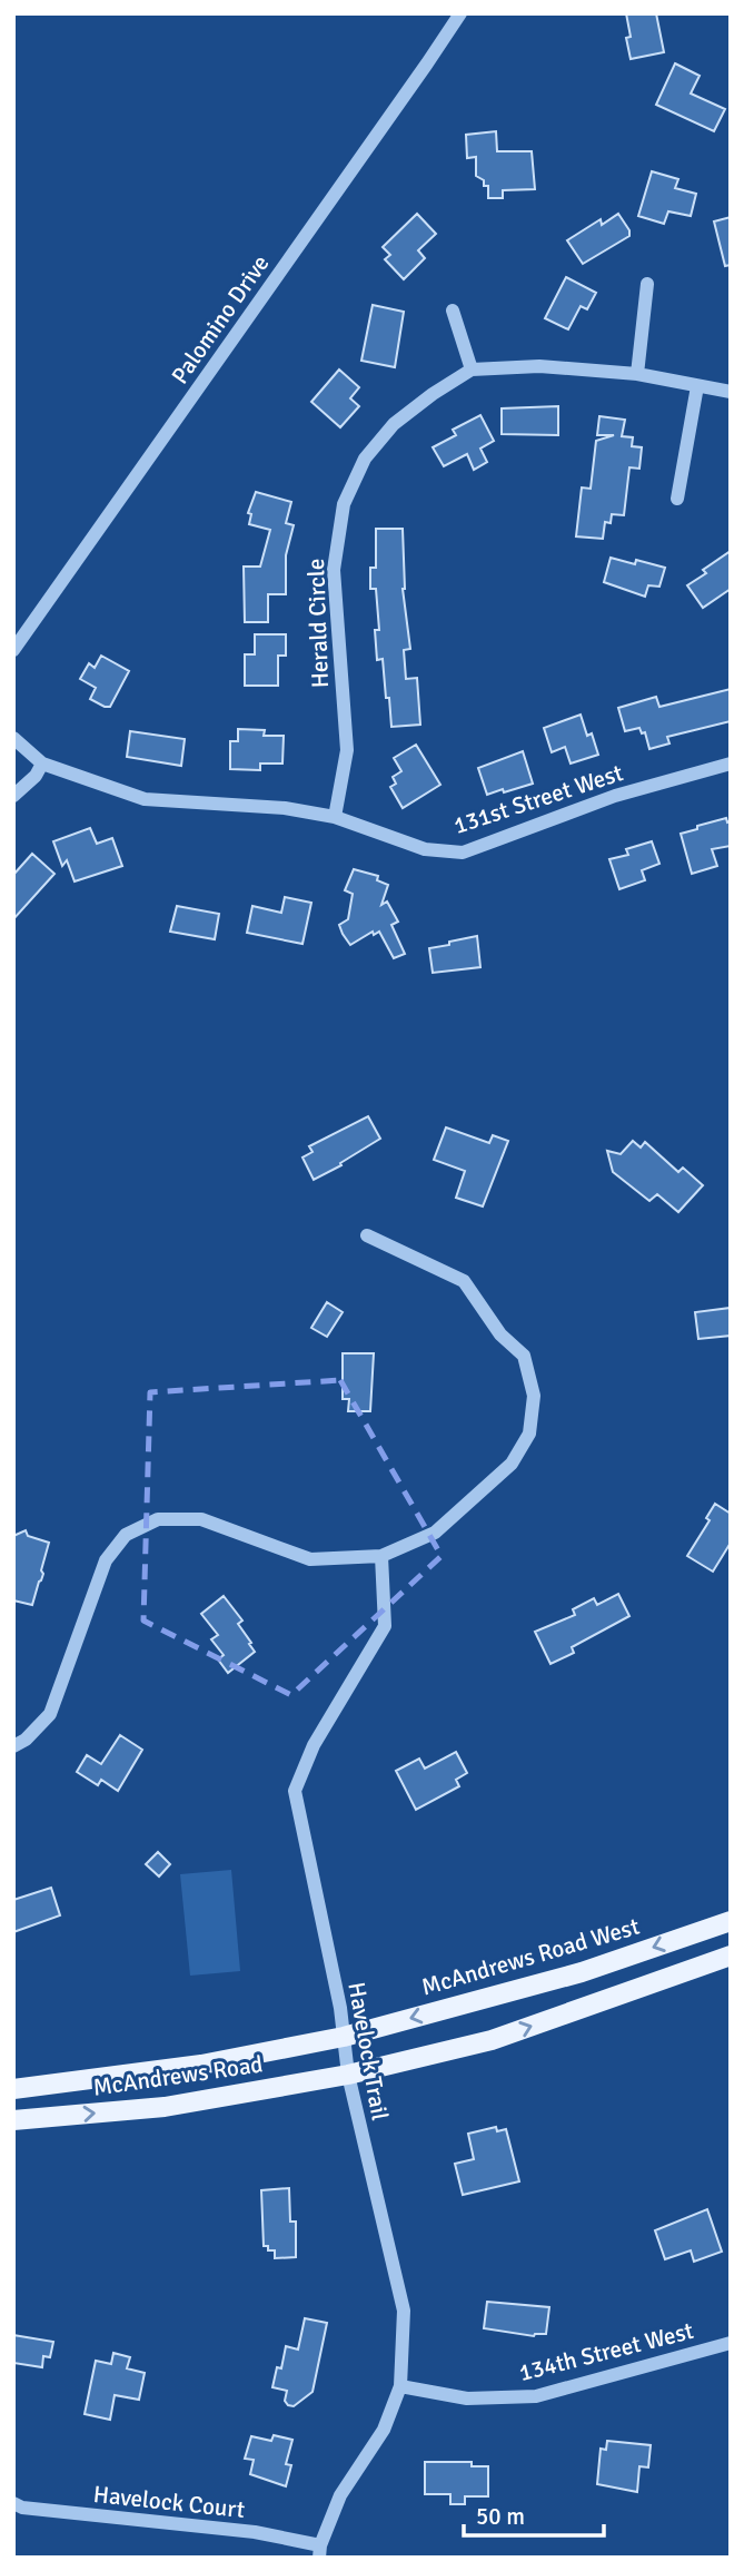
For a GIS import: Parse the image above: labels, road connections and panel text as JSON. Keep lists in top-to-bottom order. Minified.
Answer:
{"streets":{"main road":["McAndrews Road West","McAndrews Road"],"street":["Palomino Drive","Herald Circle","131st Street West","Havelock Trail","134th Street West","Havelock Court"]},"crossings":[["Herald Circle","131st Street West"],["McAndrews Road West","Havelock Trail"],["McAndrews Road West","McAndrews Road"],["Havelock Trail","McAndrews Road"],["Havelock Trail","134th Street West"],["Havelock Trail","Havelock Court"]],"scale_bar":"50 m"}
